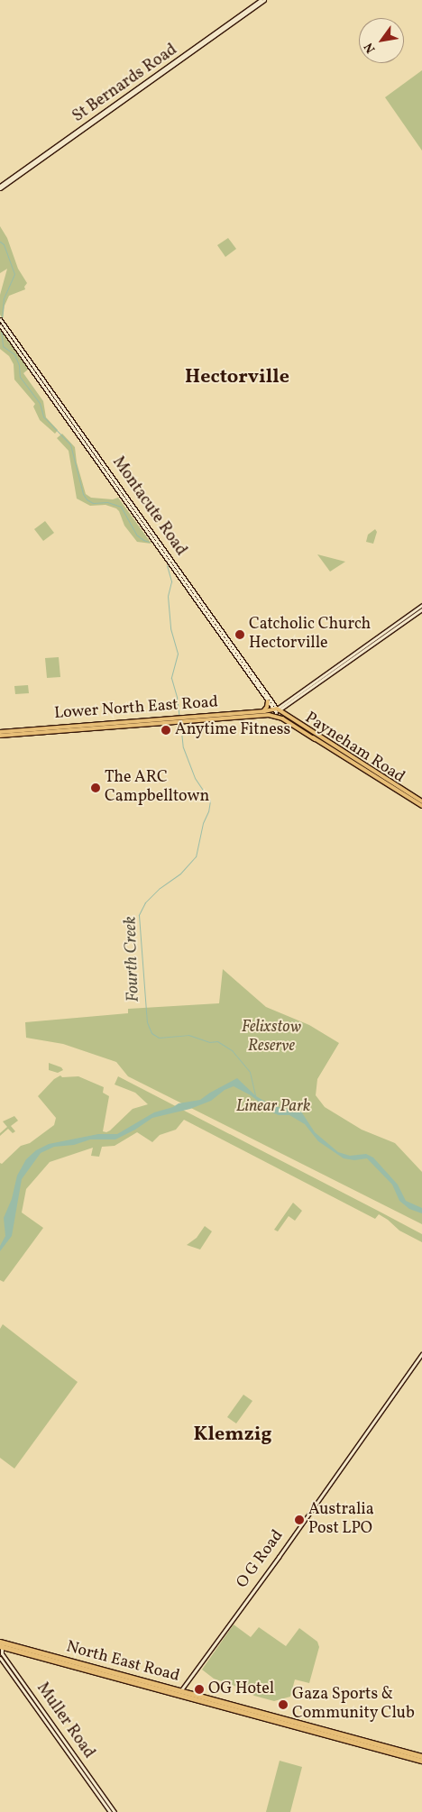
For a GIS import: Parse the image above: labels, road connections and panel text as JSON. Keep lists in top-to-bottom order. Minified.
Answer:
{"streets":{"highway":["North East Road"],"main road":["St Bernards Road","Montacute Road","Lower North East Road","Payneham Road","O G Road","Muller Road"]},"crossings":[["Montacute Road","Lower North East Road"],["Montacute Road","Payneham Road"],["Lower North East Road","Payneham Road"],["O G Road","North East Road"],["North East Road","Muller Road"]],"districts":["Hectorville","Klemzig"],"water":["Fourth Creek"],"parks":["Felixstow Reserve","Linear Park"],"places":["Catcholic Church Hectorville","Anytime Fitness","The ARC Campbelltown","Australia Post LPO","OG Hotel","Gaza Sports & Community Club"],"north":"bottom left"}
